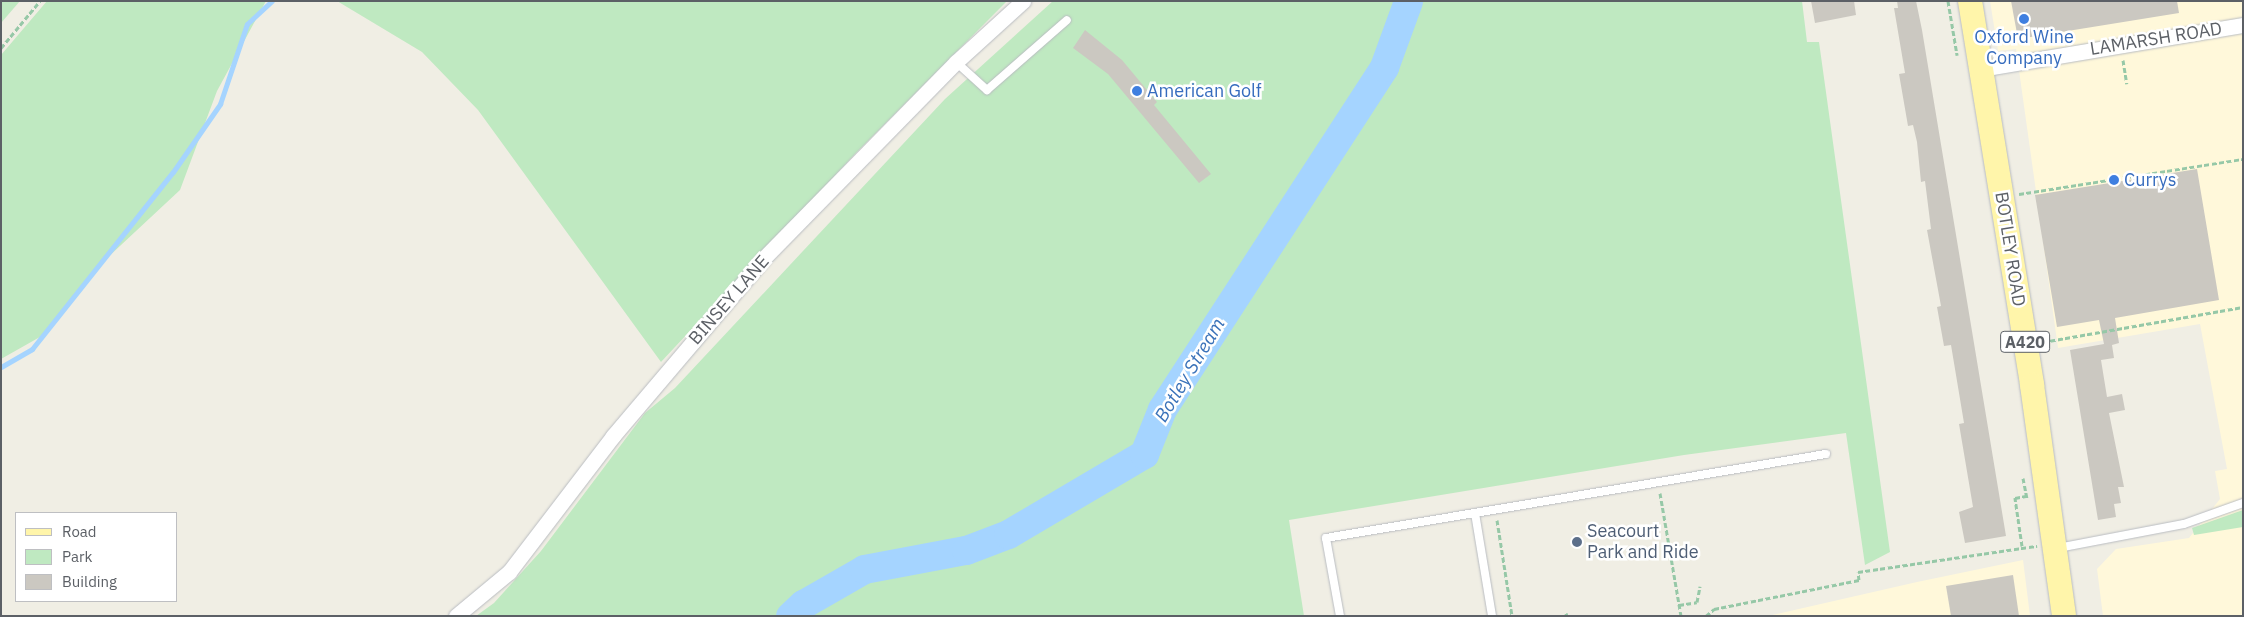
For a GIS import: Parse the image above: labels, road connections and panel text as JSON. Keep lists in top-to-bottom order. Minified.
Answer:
{"streets":{"main road":["BOTLEY ROAD","A420"],"street":["LAMARSH ROAD","BINSEY LANE"]},"crossings":[["LAMARSH ROAD","BOTLEY ROAD"]],"water":["Botley Stream"],"places":["Oxford Wine Company","American Golf","Currys","Seacourt Park and Ride"],"legend":["Road","Park","Building"]}
